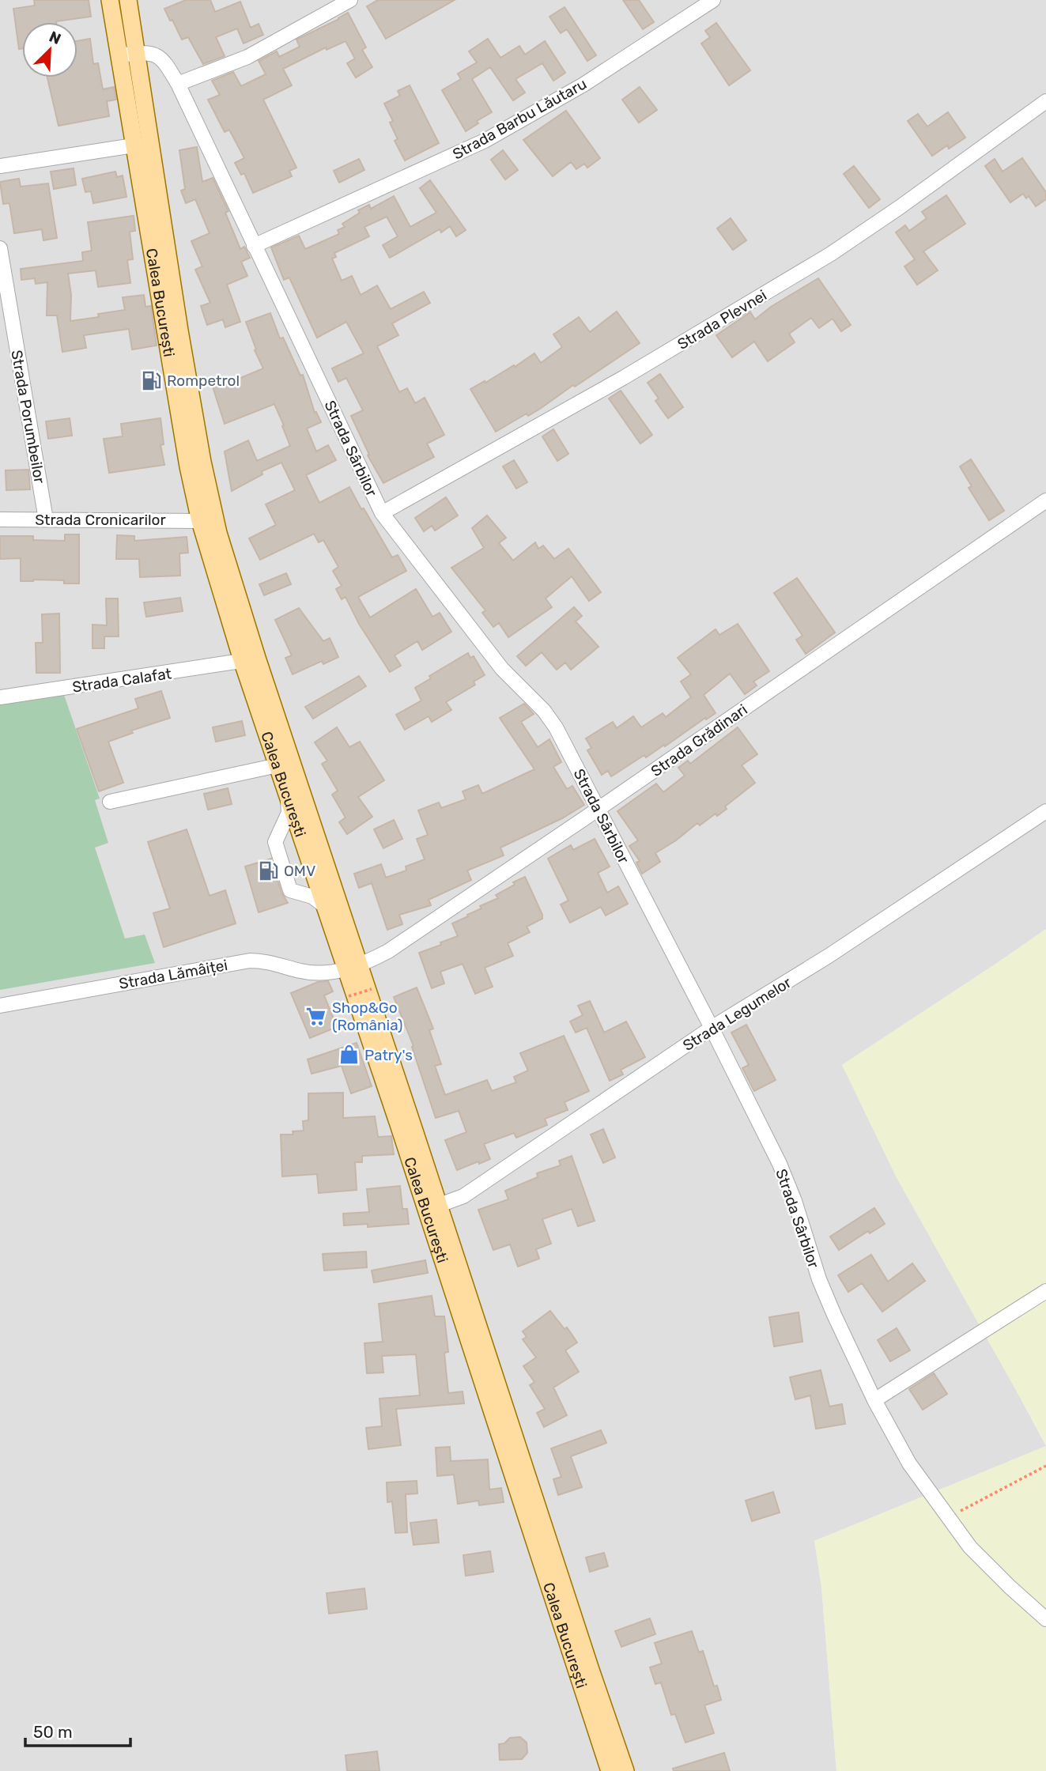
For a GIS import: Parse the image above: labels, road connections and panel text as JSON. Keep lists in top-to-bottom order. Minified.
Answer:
{"streets":{"main road":["Calea București"],"street":["Strada Barbu Lăutaru","Strada Plevnei","Strada Porumbeilor","Strada Sârbilor","Strada Cronicarilor","Strada Calafat","Strada Grădinari","Strada Lămâiței","Strada Legumelor"]},"crossings":[["Strada Barbu Lăutaru","Strada Sârbilor"],["Calea București","Strada Sârbilor"],["Calea București","Strada Cronicarilor"],["Calea București","Strada Calafat"],["Calea București","Strada Grădinari"],["Calea București","Strada Lămâiței"],["Calea București","Strada Legumelor"],["Strada Plevnei","Strada Sârbilor"],["Strada Porumbeilor","Strada Cronicarilor"],["Strada Sârbilor","Strada Grădinari"],["Strada Sârbilor","Strada Legumelor"],["Strada Grădinari","Strada Lămâiței"]],"places":{"fuel station":["Rompetrol","OMV"],"supermarket":["Shop&Go (România)"],"shop":["Patry's"]},"scale_bar":"50 m","north":"top right"}
